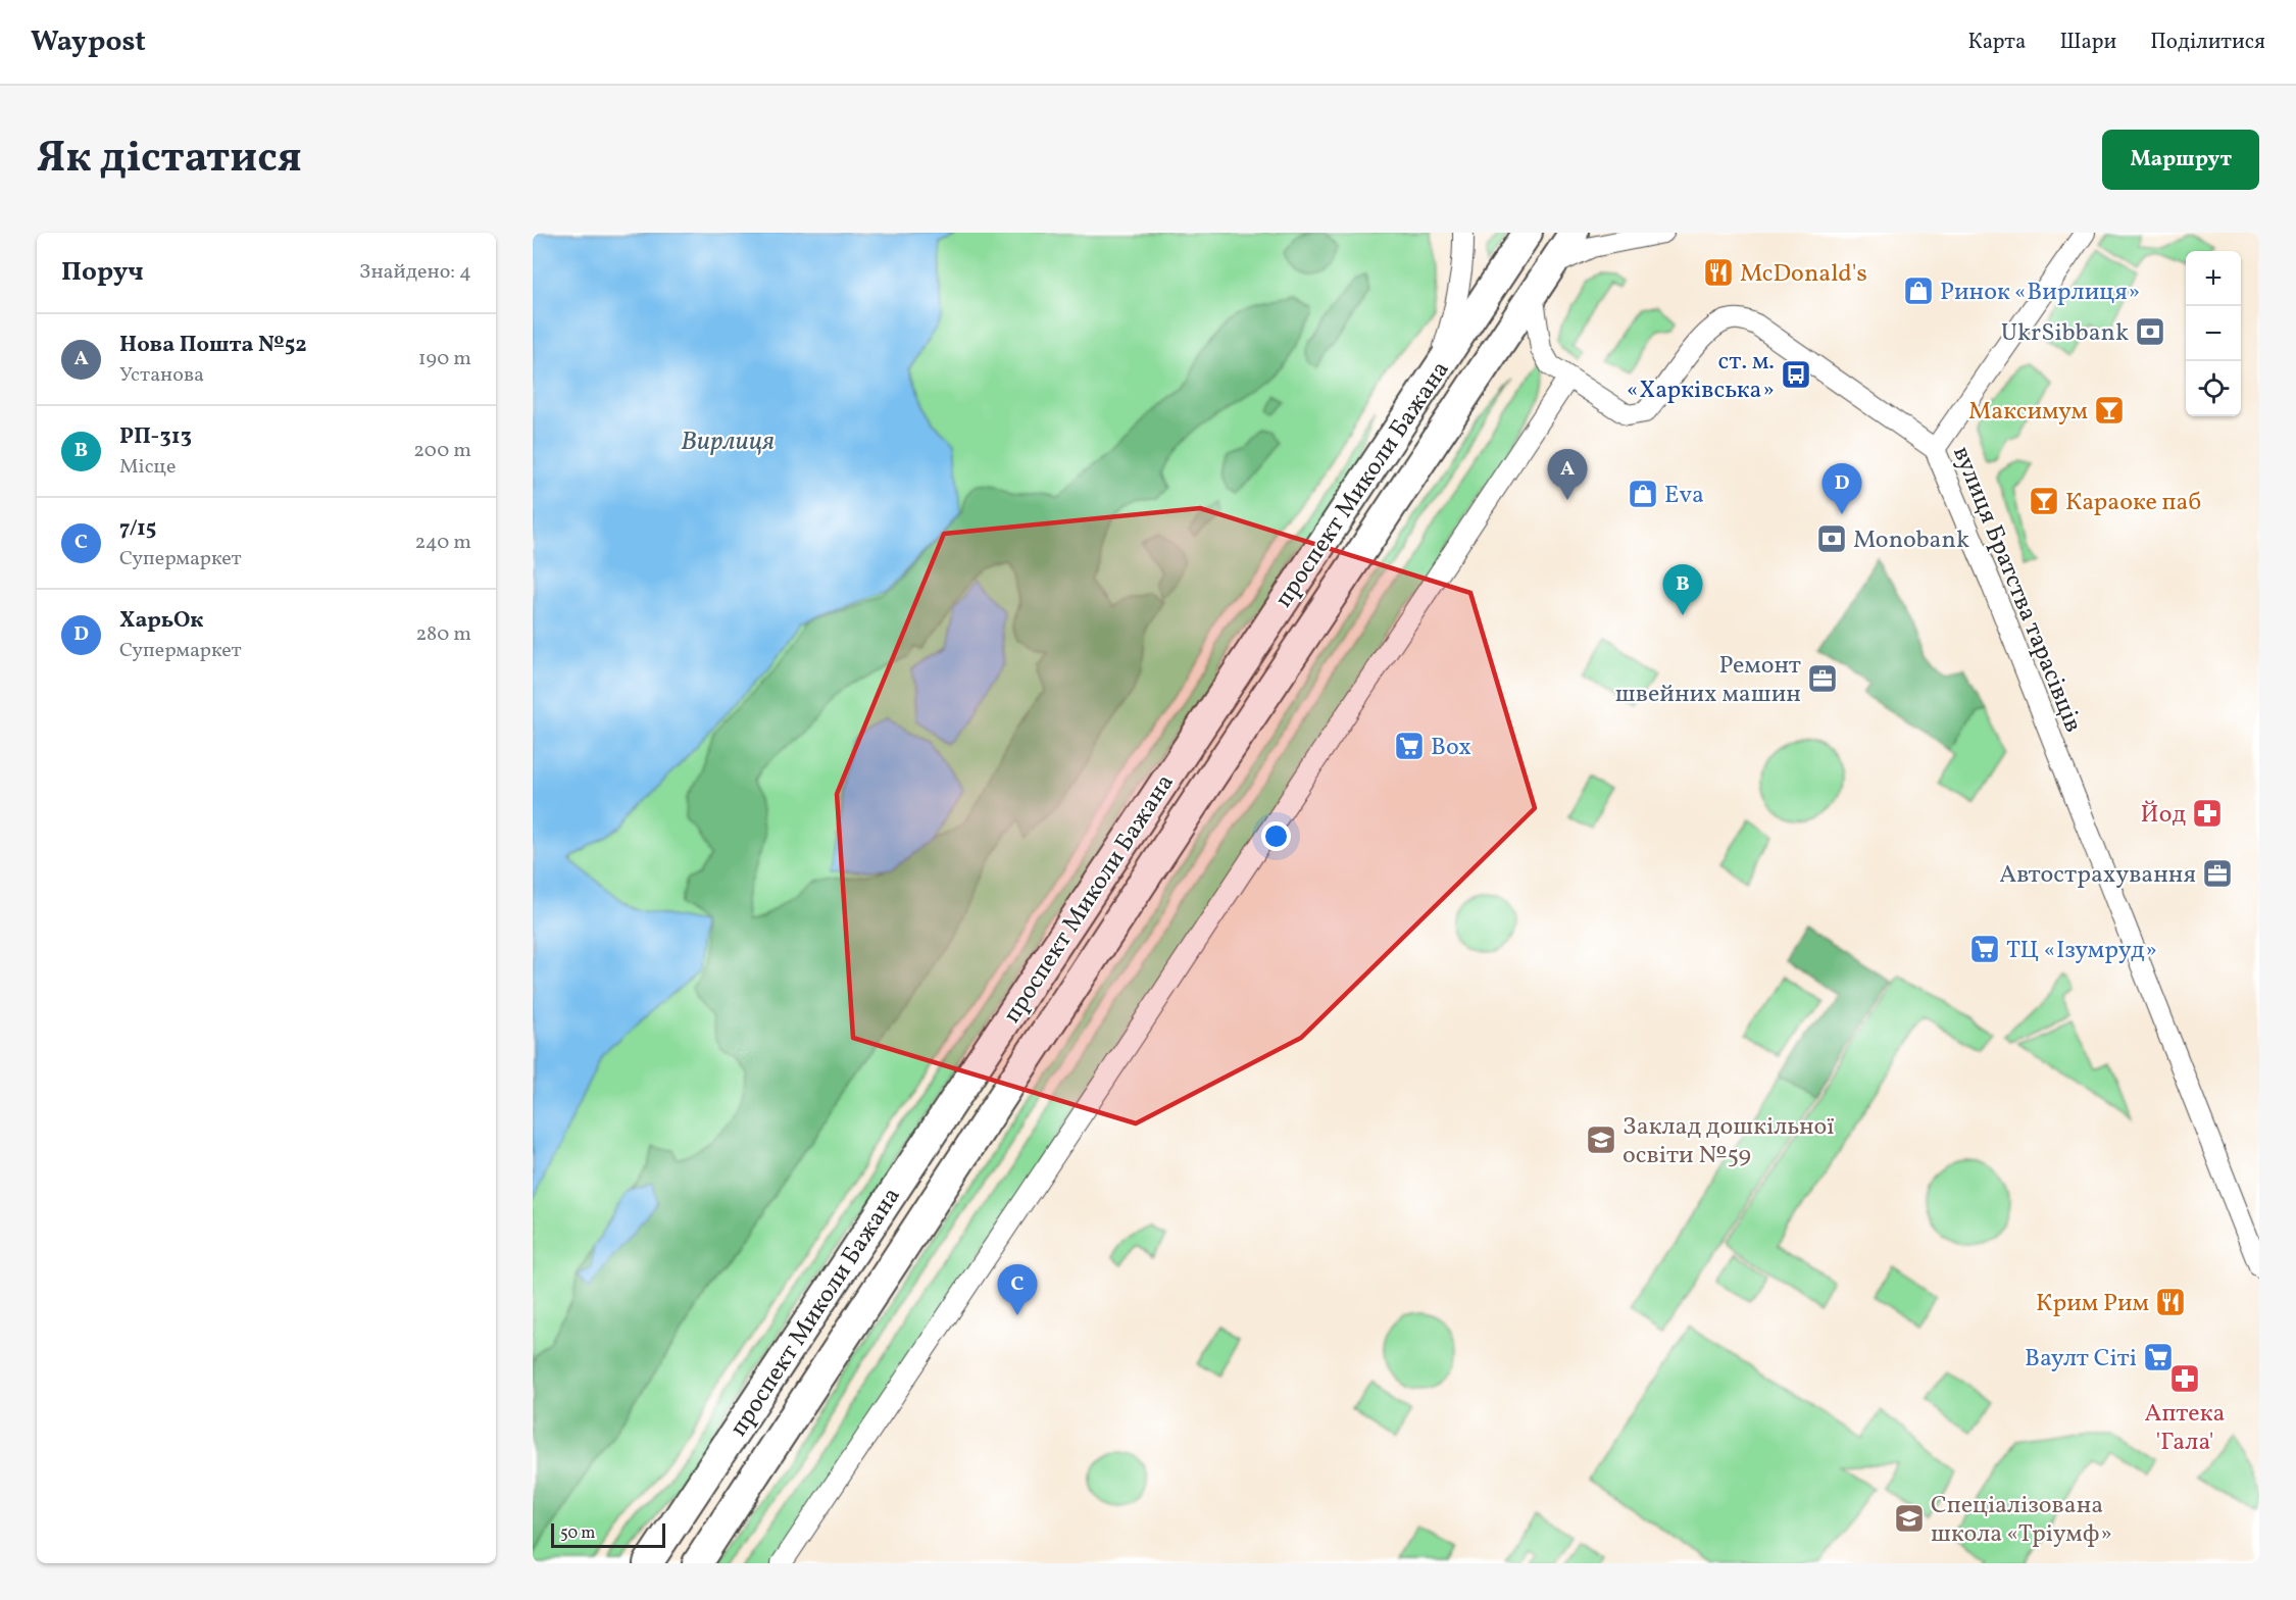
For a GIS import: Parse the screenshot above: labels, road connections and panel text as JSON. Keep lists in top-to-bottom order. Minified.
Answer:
{"streets":{"highway":["проспект Миколи Бажана"],"street":["вулиця Братства тарасівців"]},"crossings":[["проспект Миколи Бажана","вулиця Братства тарасівців"]],"water":["Вирлиця"],"places":{"restaurant":["McDonald's","Крим Рим"],"shop":["Ринок «Вирлиця»","Eva"],"bank":["UkrSibbank","Monobank"],"bus stop":["ст. м. «Харківська»"],"bar":["Максимум","Караоке паб"],"office":["Ремонт швейних машин","Автострахування"],"supermarket":["Box","ТЦ «Ізумруд»","Ваулт Сіті"],"pharmacy":["Йод","Аптека 'Гала'"],"school or university":["Заклад дошкільної освіти №59","Спеціалізована школа «Тріумф»"]},"scale_bar":"50 m","page":{"header":"Waypost","nav":["Карта","Шари","Поділитися"],"title":"Як дістатися","buttons":"Маршрут","heading":["Поруч","Знайдено: 4"],"map_buttons":["+","−"],"list":[{"mark":"A","name":"Нова Пошта №52","note":"Установа","value":"190 m"},{"mark":"B","name":"РП-313","note":"Місце","value":"200 m"},{"mark":"C","name":"7/15","note":"Супермаркет","value":"240 m"},{"mark":"D","name":"ХарьОк","note":"Супермаркет","value":"280 m"}],"pins":["A","D","B","C"],"scale":"50 m"}}
